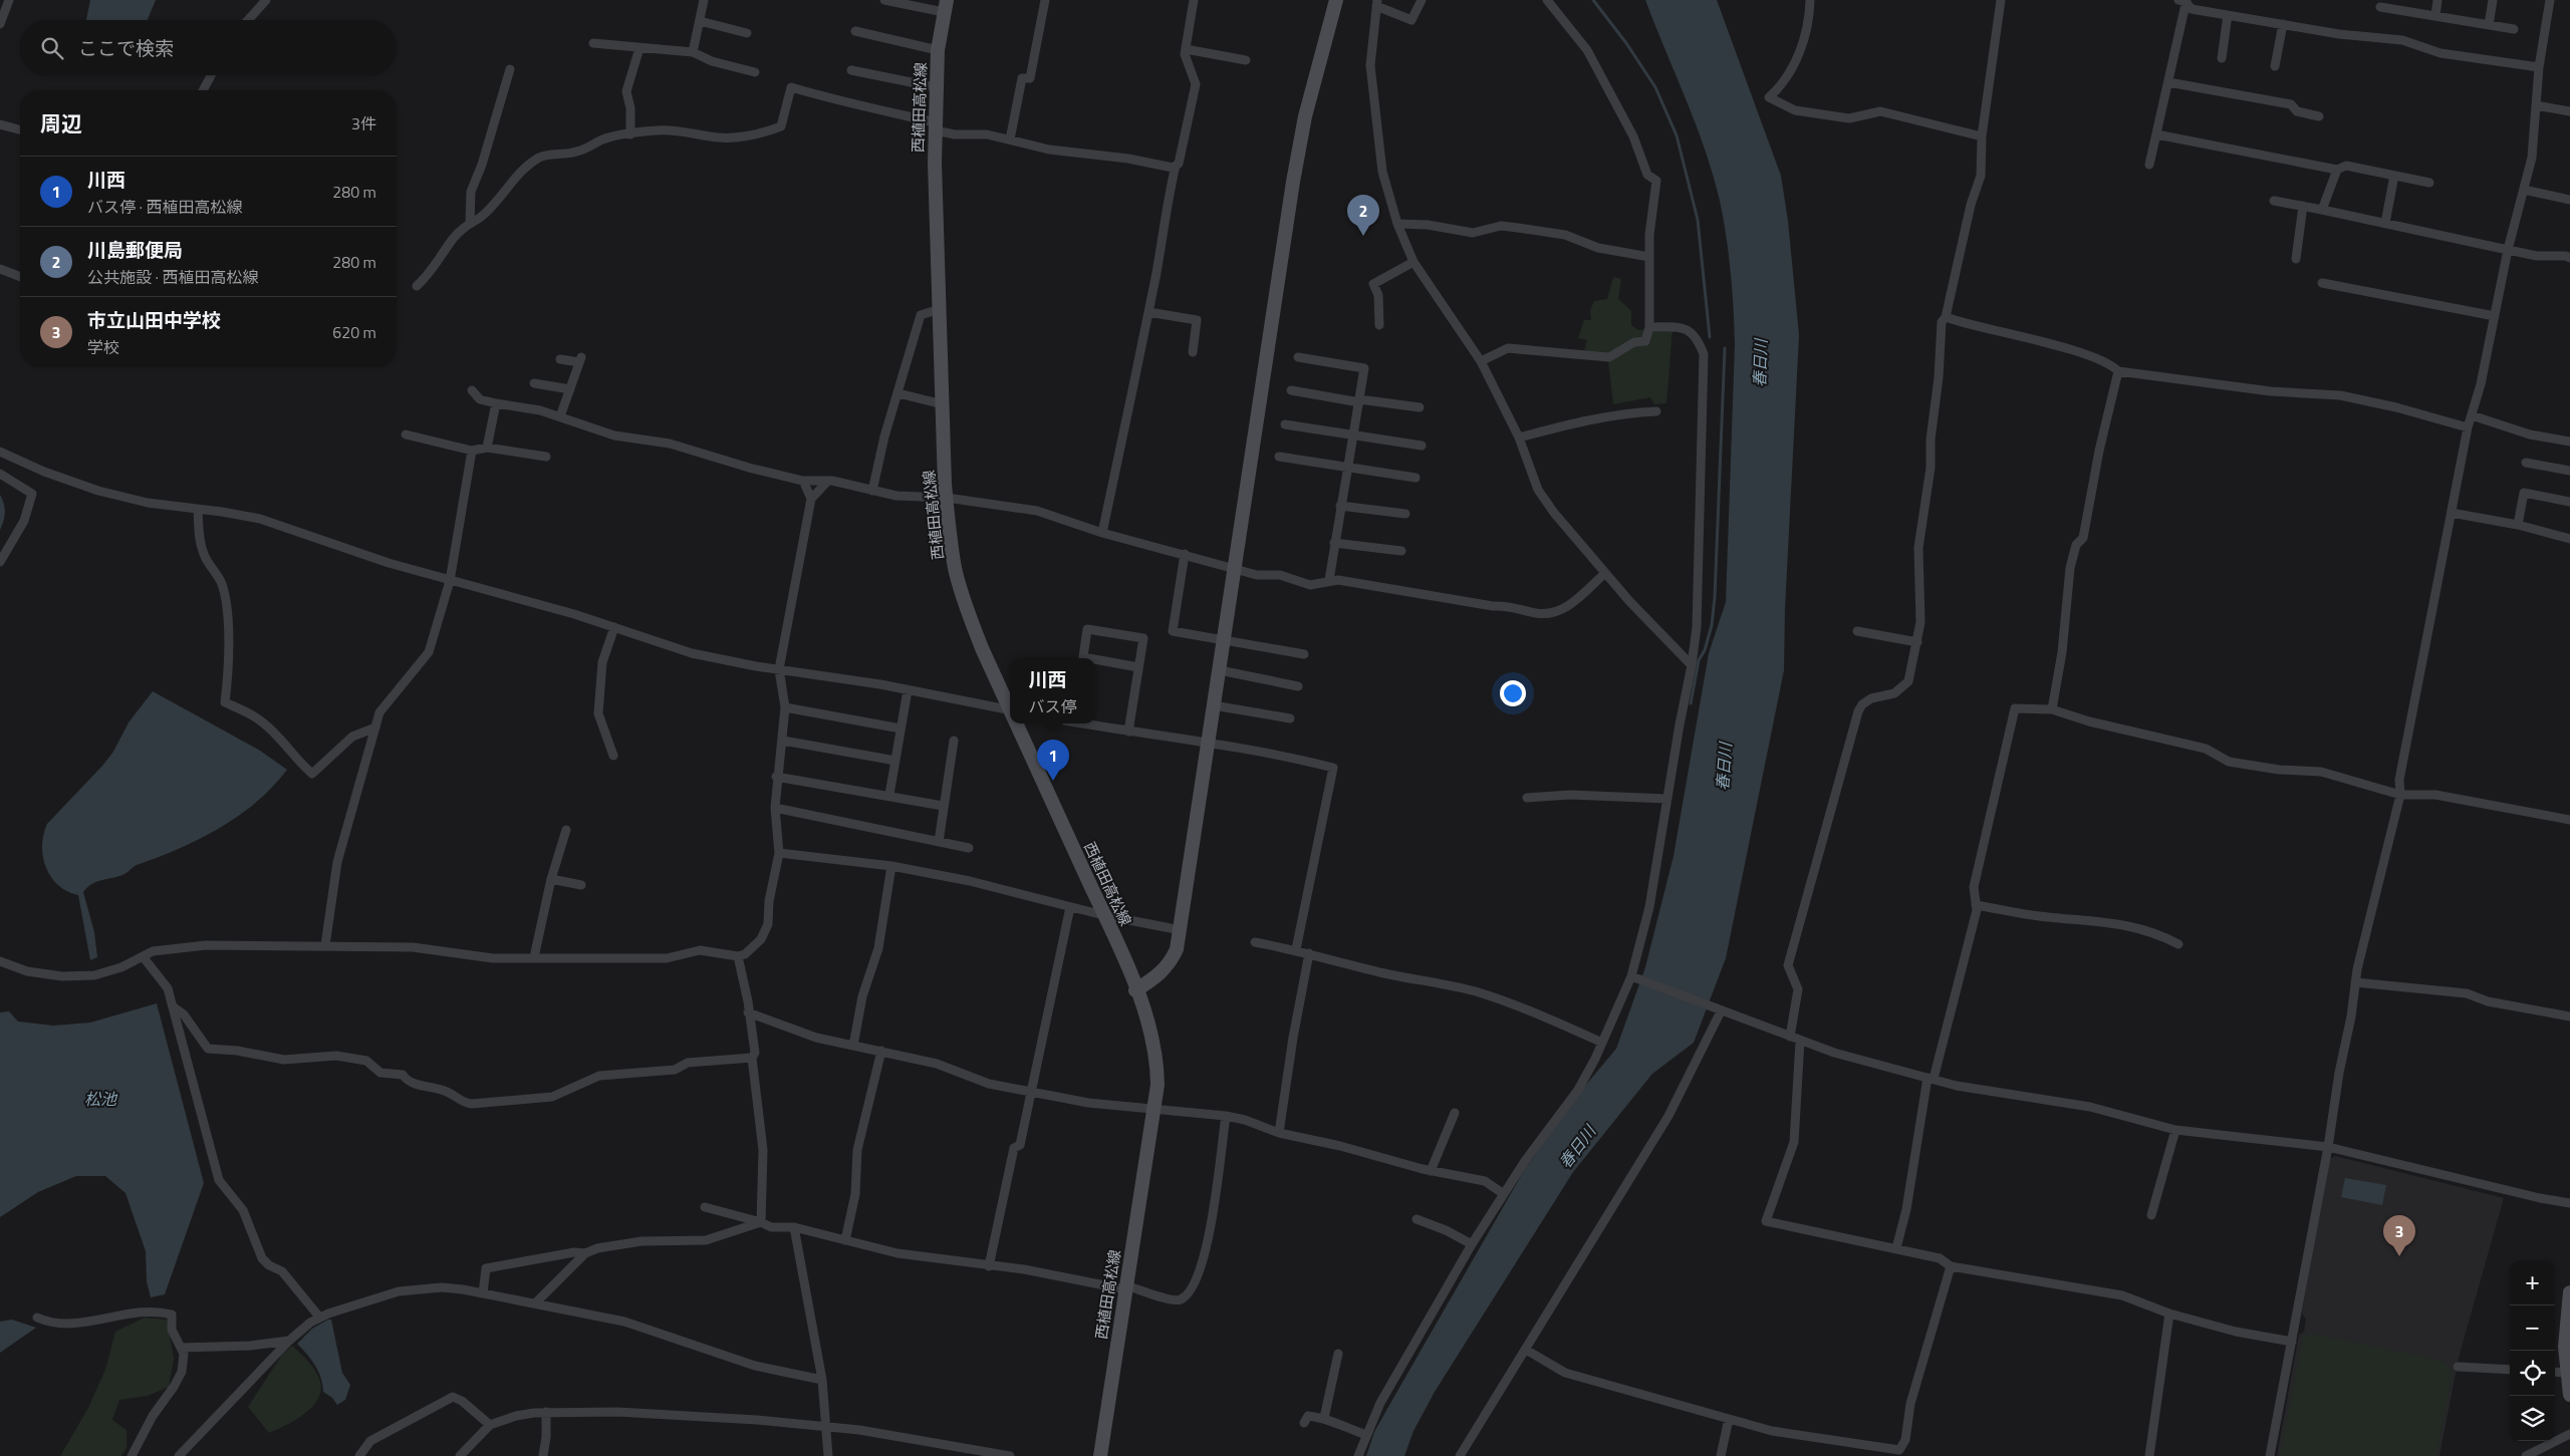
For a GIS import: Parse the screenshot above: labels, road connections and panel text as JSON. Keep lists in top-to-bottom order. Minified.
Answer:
{"streets":{"main road":["西植田高松線"]},"water":["春日川","松池"],"page":{"search":"ここで検索","heading":["周辺","3件"],"list":[{"mark":"1","name":"川西","note":"バス停 · 西植田高松線","value":"280 m"},{"mark":"2","name":"川島郵便局","note":"公共施設 · 西植田高松線","value":"280 m"},{"mark":"3","name":"市立山田中学校","note":"学校","value":"620 m"}],"pins":["2","1","3"],"popup":["川西","バス停"],"map_buttons":["+","−"]}}
